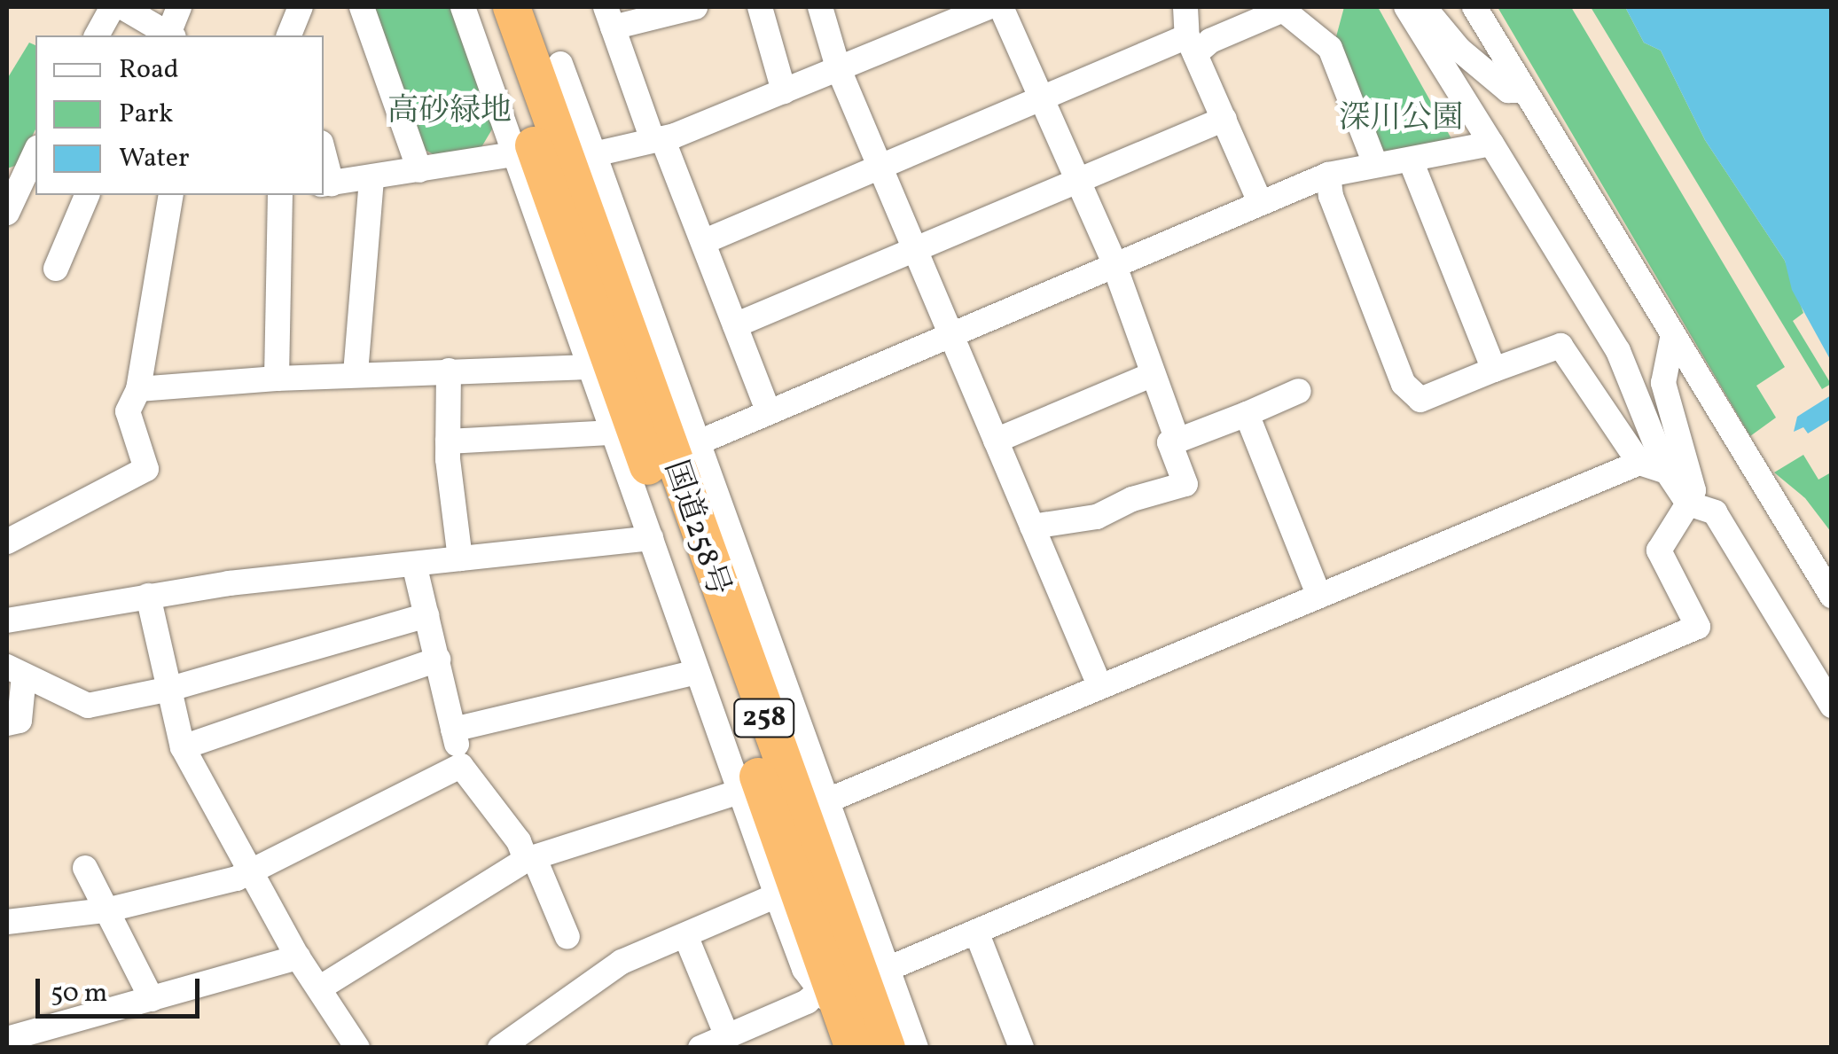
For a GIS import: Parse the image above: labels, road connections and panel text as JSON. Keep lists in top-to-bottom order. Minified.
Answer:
{"streets":{"highway":["国道258号","258"]},"parks":["高砂緑地","深川公園"],"legend":["Road","Park","Water"],"scale_bar":"50 m"}
